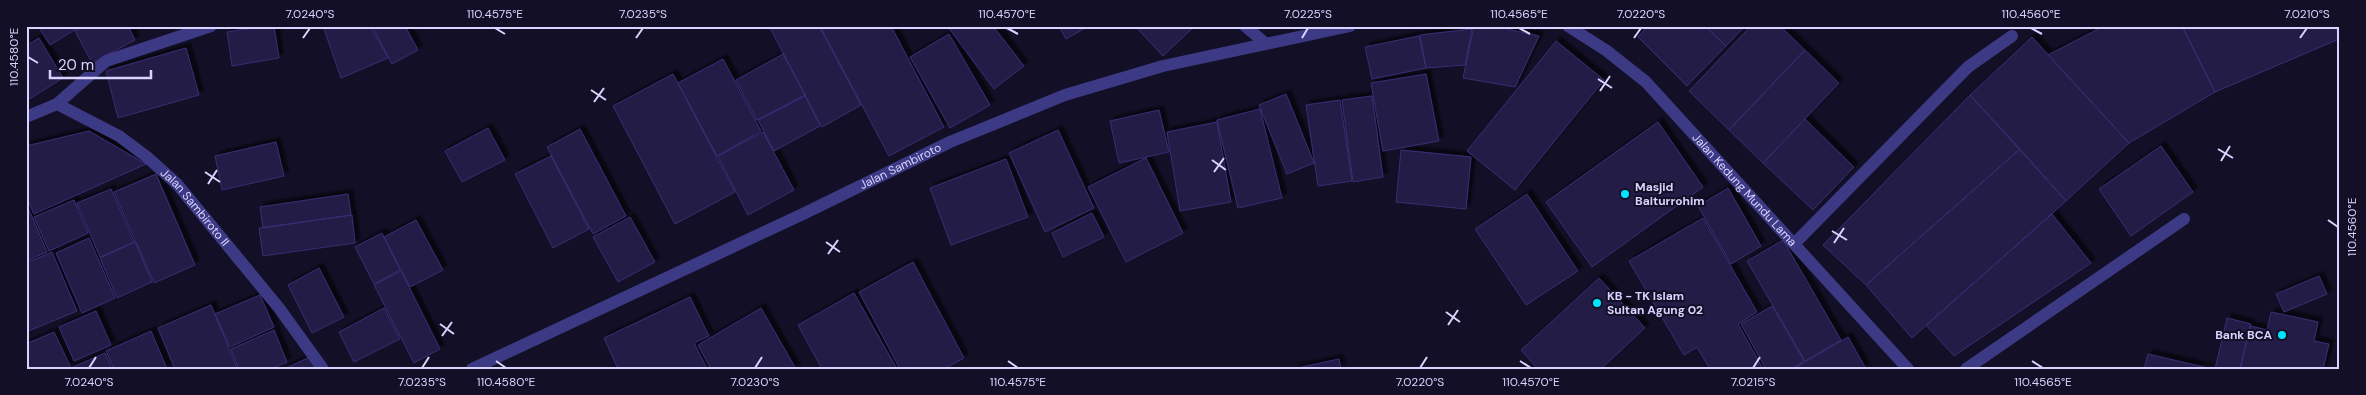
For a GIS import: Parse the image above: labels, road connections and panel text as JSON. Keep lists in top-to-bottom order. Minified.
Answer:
{"streets":{"street":["Jalan Sambiroto","Jalan Kedung Mundu Lama","Jalan Sambiroto II"]},"places":["Masjid Baiturrohim","KB - TK Islam Sultan Agung 02","Bank BCA"],"scale_bar":"20 m","coordinates":["7.0240°S","110.4575°E","7.0235°S","110.4570°E","7.0225°S","110.4565°E","7.0220°S","110.4560°E","7.0210°S","110.4580°E","7.0230°S","7.0215°S"]}
